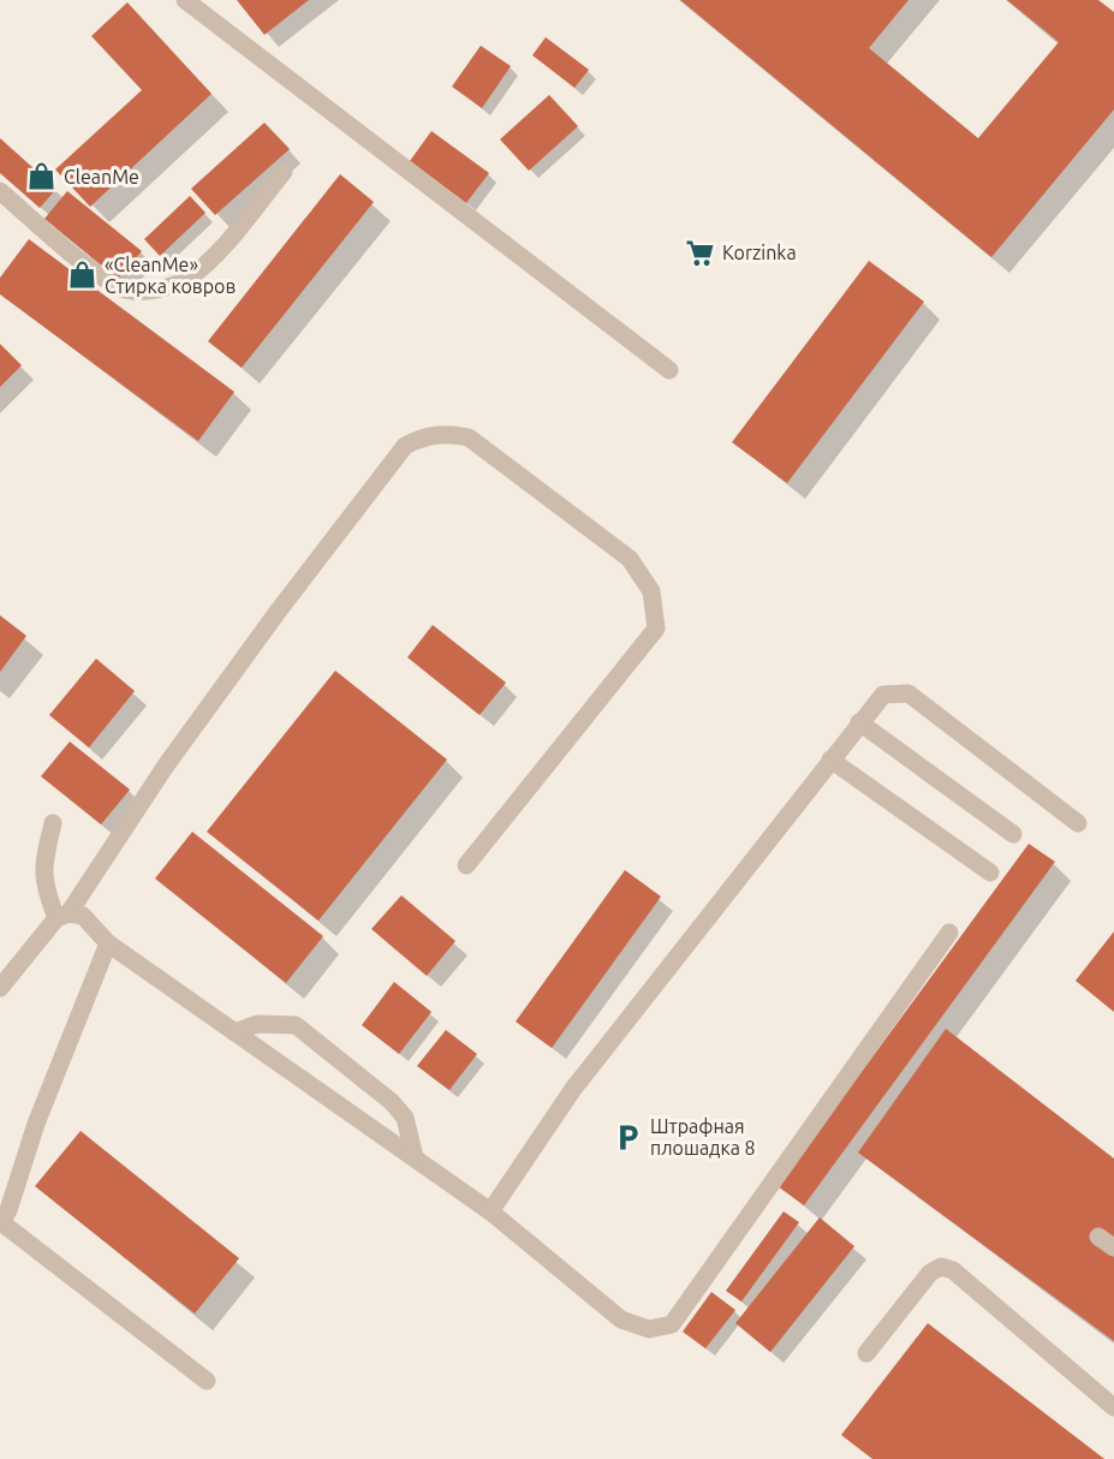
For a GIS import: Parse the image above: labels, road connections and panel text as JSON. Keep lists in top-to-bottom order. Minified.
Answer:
{"places":{"shop":["CleanMe","«CleanMe» Стирка ковров"],"supermarket":["Korzinka"],"parking":["Штрафная плошадка 8"]}}
